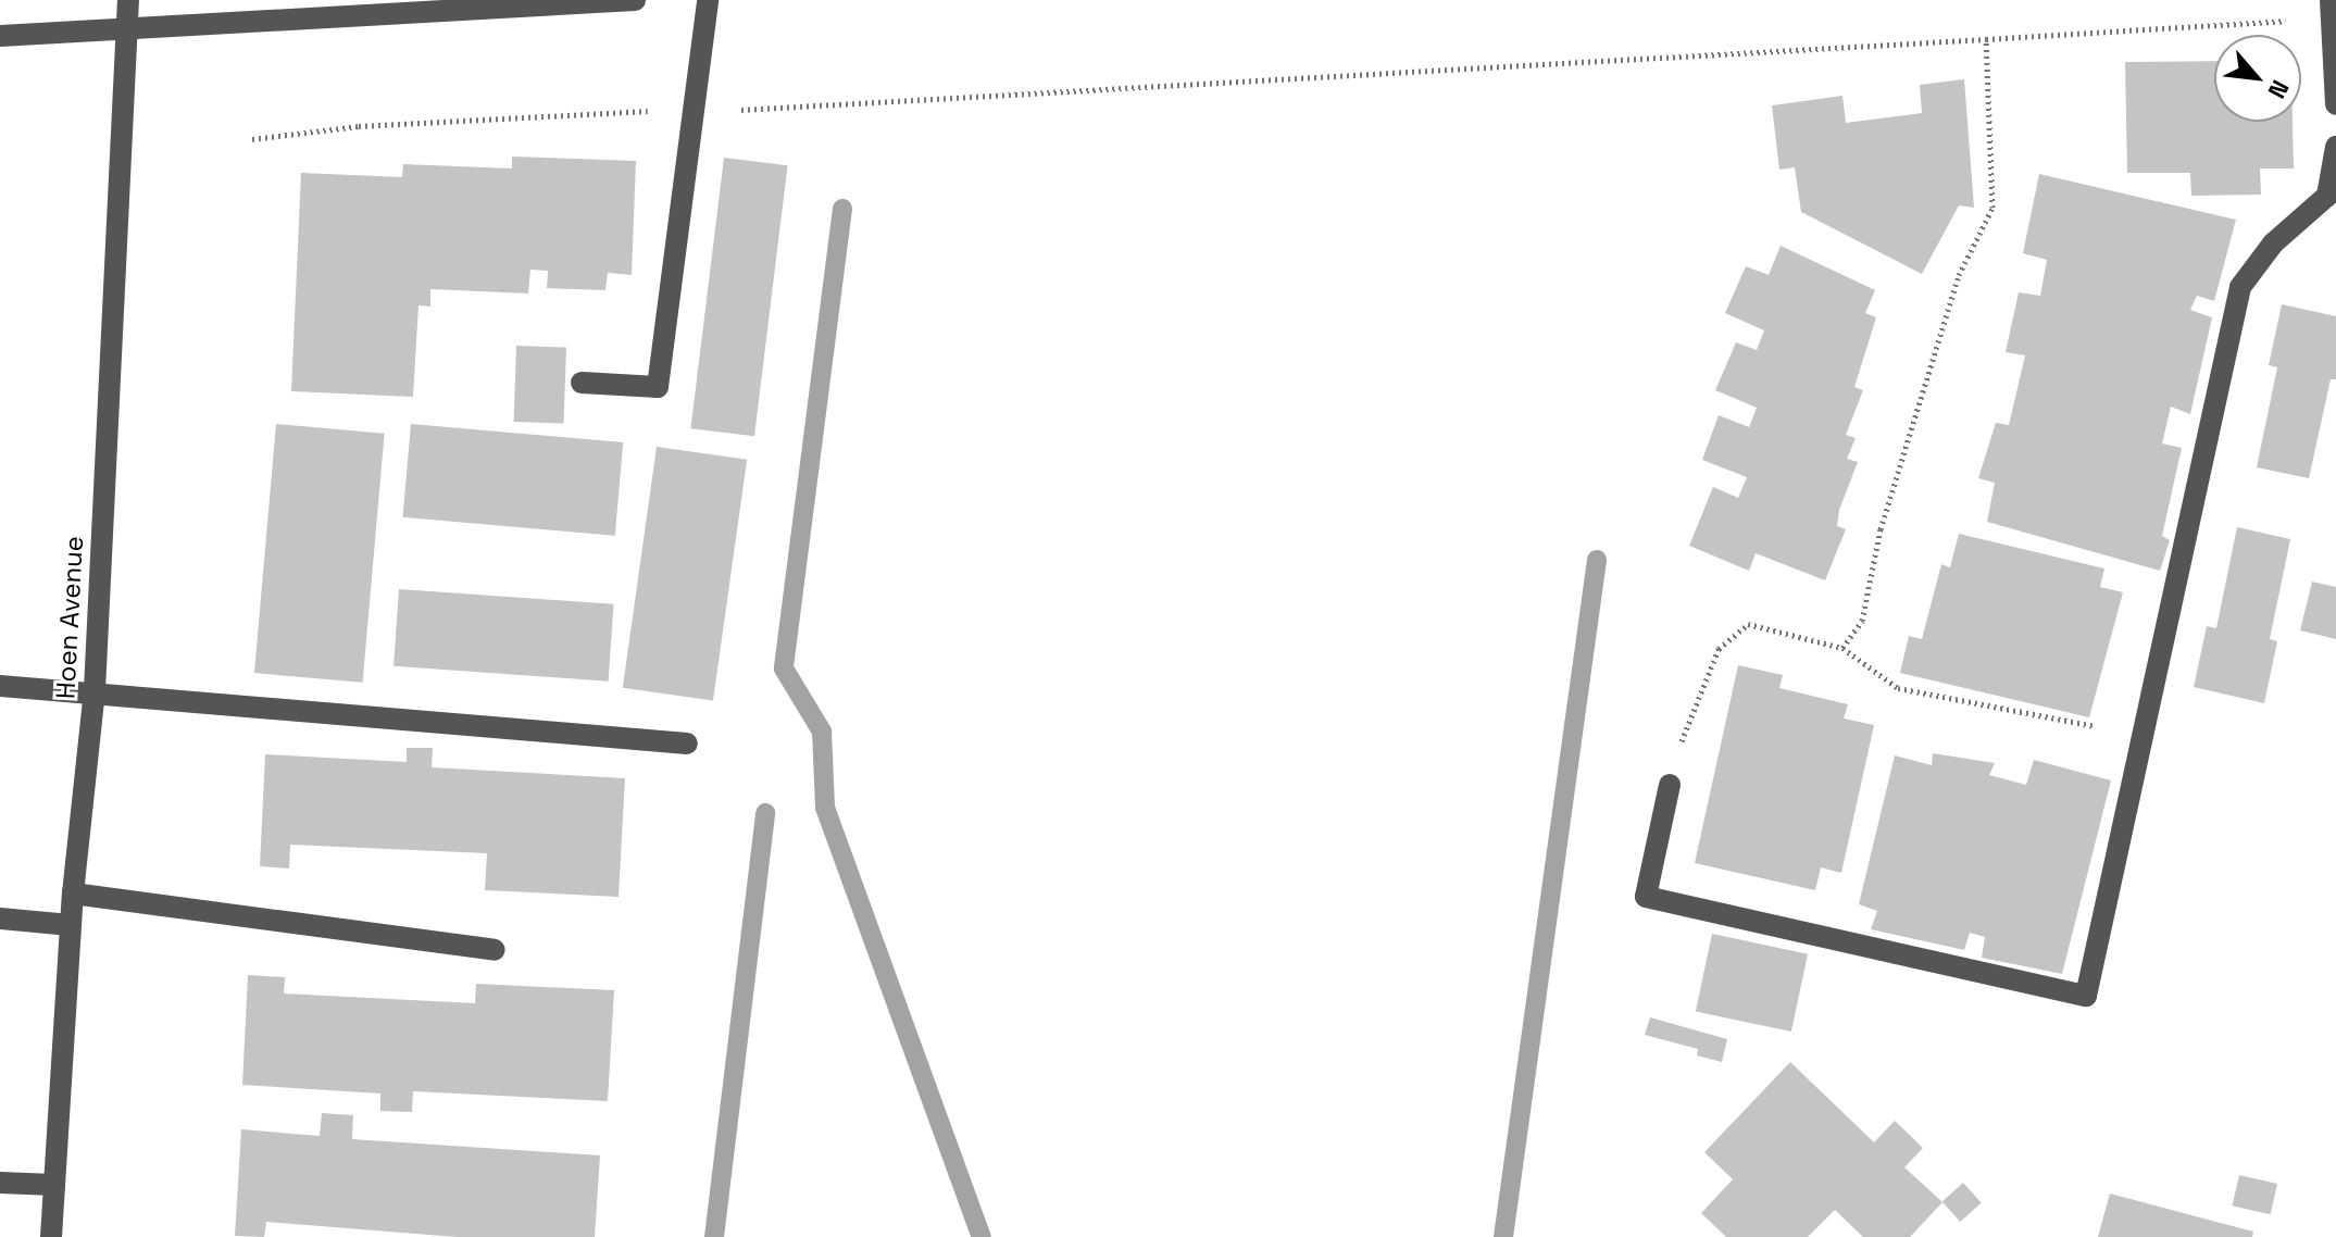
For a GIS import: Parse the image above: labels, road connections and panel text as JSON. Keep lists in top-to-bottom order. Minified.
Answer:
{"streets":{"street":["Hoen Avenue"]},"north":"bottom right"}
